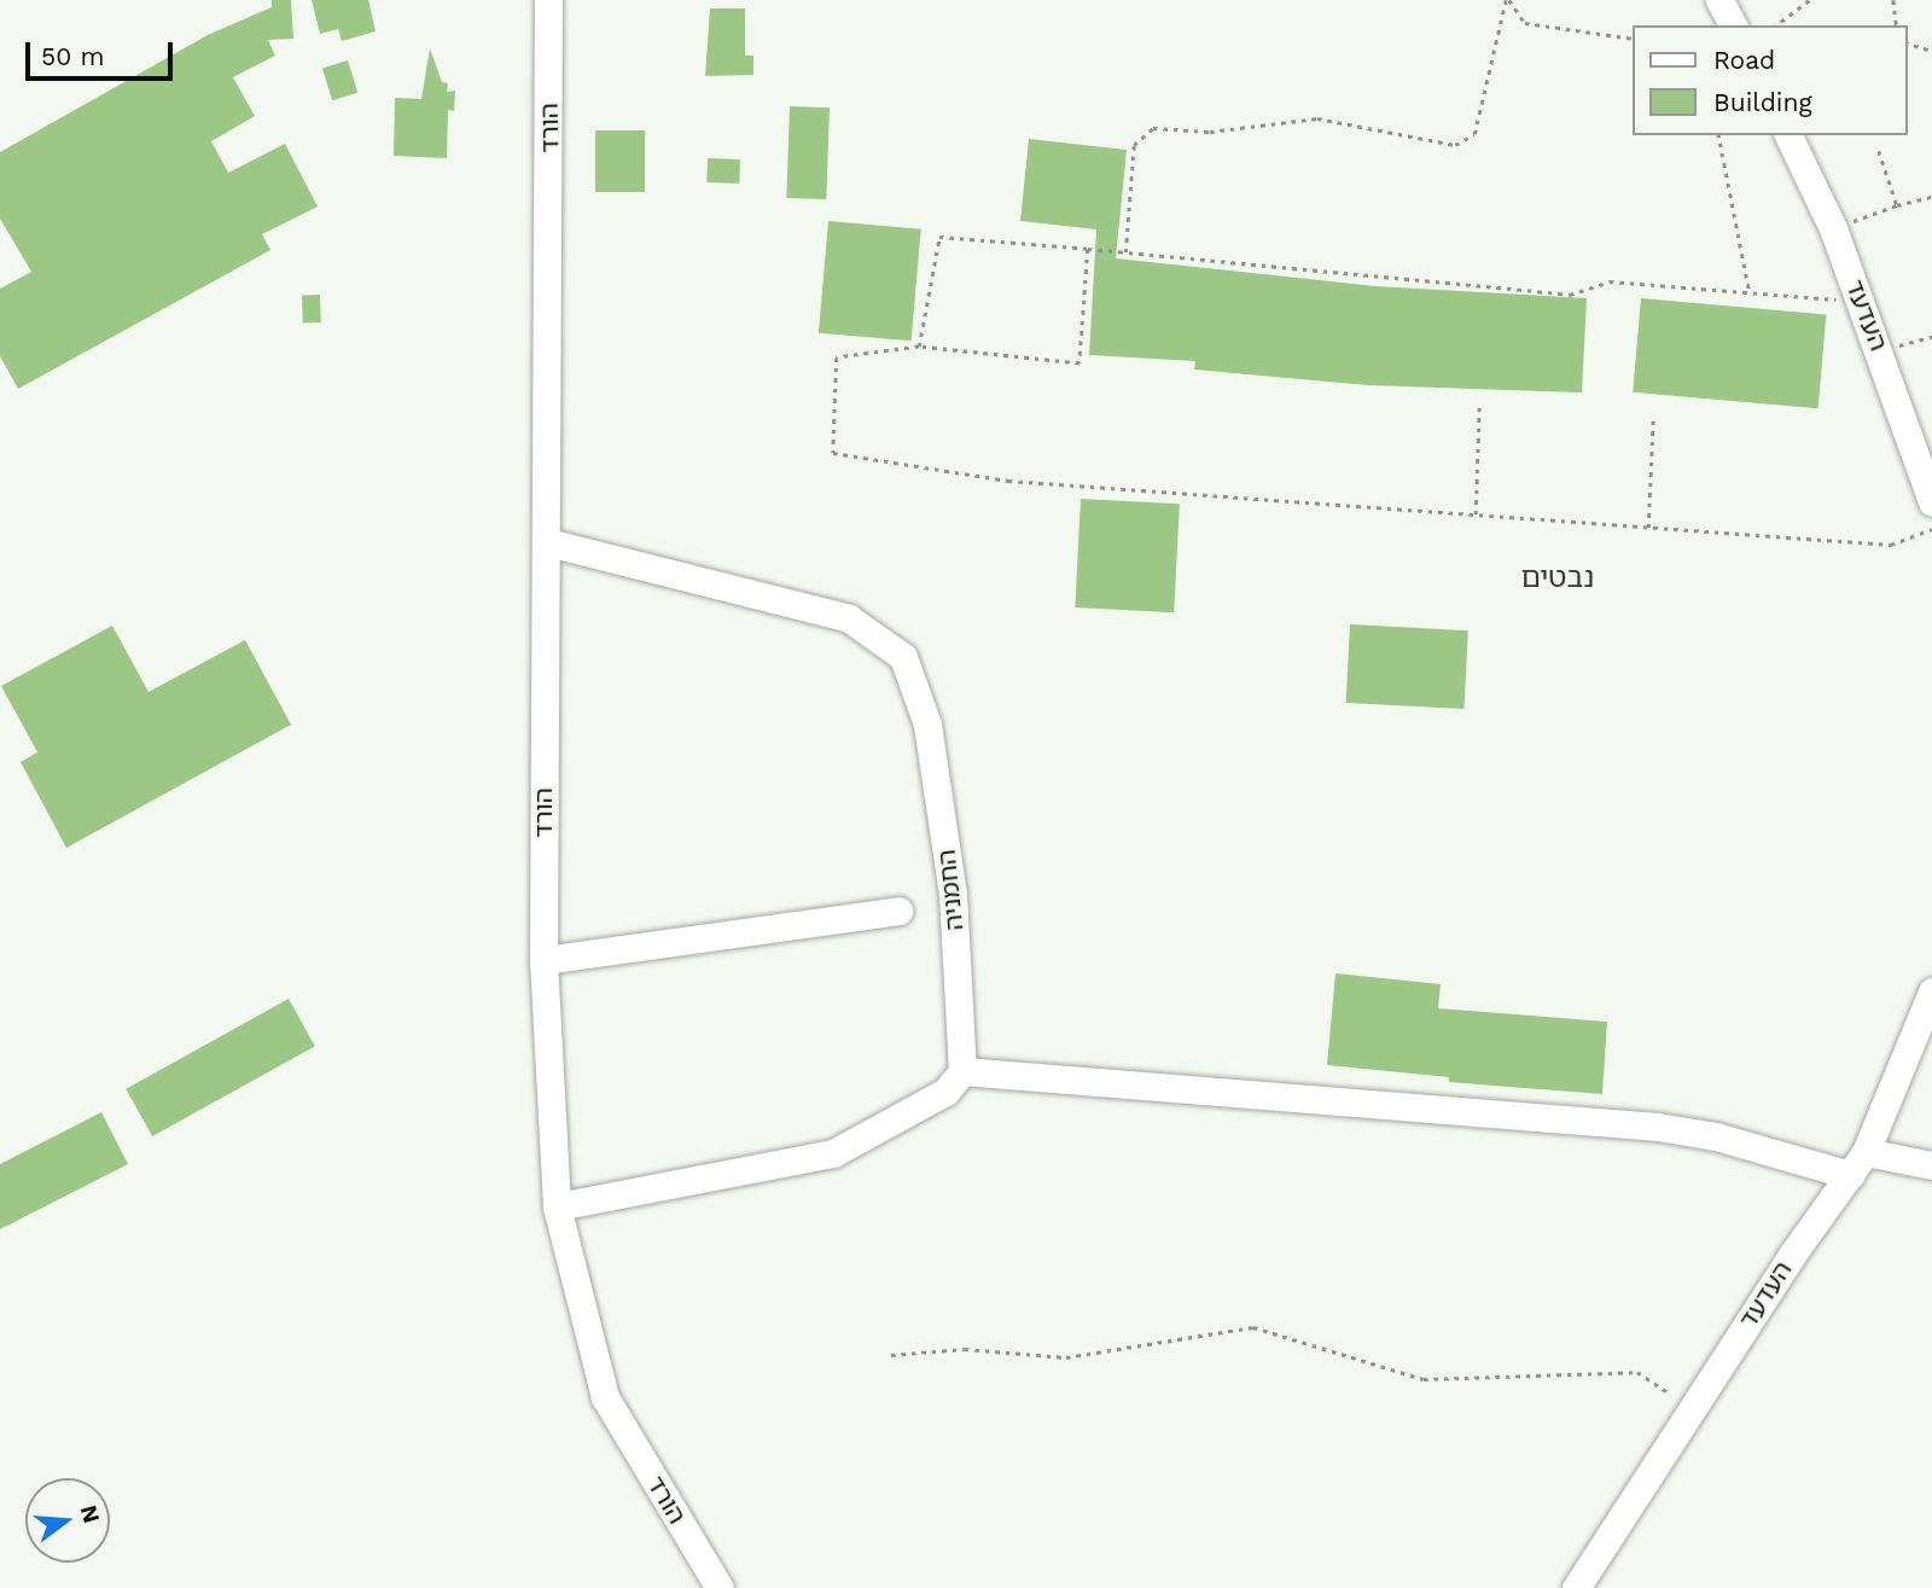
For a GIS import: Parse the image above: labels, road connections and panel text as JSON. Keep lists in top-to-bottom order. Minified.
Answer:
{"streets":{"street":["הורד","העדעד","החמניה"]},"crossings":[["הורד","החמניה"]],"districts":["נבטים"],"legend":["Road","Building"],"scale_bar":"50 m","north":"right"}
